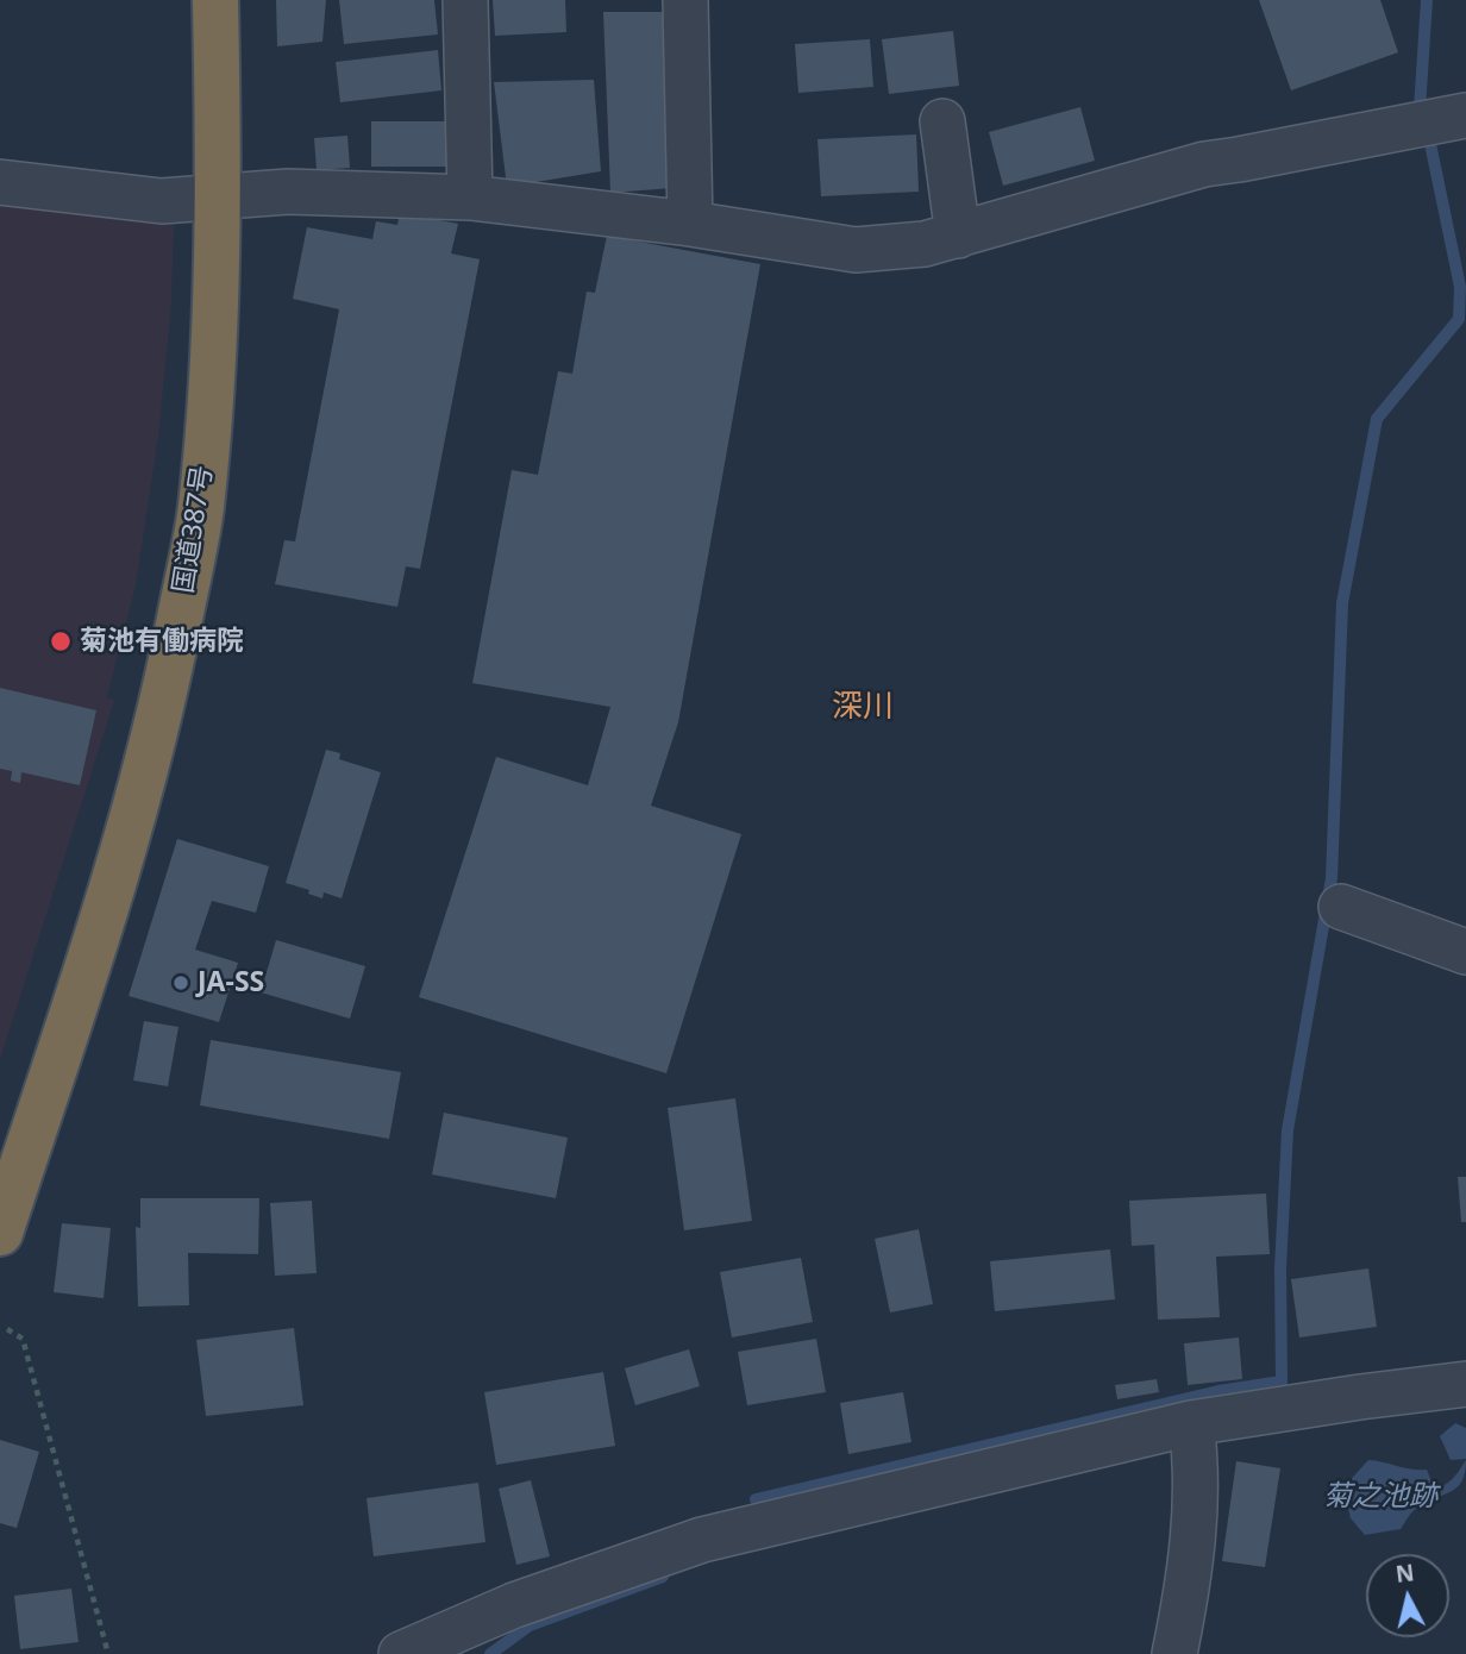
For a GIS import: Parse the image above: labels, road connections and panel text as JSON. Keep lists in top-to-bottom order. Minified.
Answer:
{"streets":{"highway":["国道387号"]},"districts":["深川"],"water":["菊之池跡"],"places":["菊池有働病院","JA-SS"],"north":"top"}
